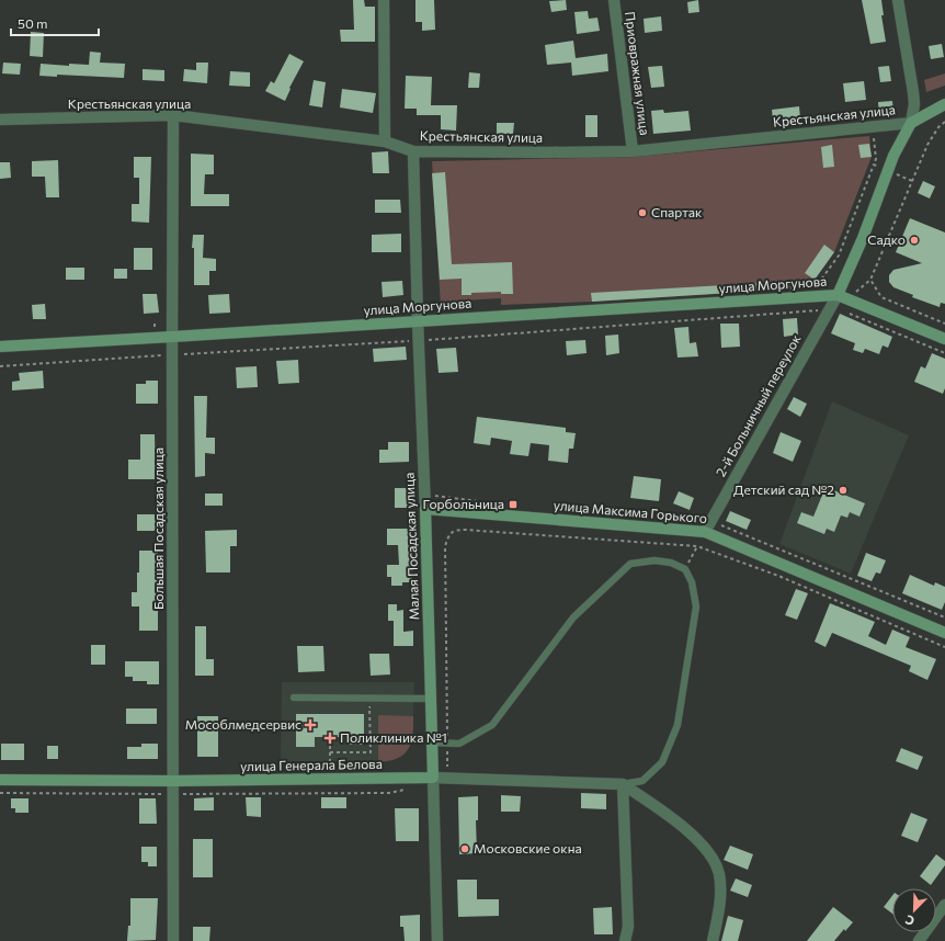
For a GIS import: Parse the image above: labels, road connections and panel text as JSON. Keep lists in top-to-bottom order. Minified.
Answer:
{"streets":{"main road":["улица Моргунова","улица Максима Горького","Малая Посадская улица","улица Генерала Белова"],"street":["Приовражная улица","Крестьянская улица","2-й Больничный переулок","Большая Посадская улица"]},"crossings":[["Приовражная улица","Крестьянская улица"],["Крестьянская улица","Большая Посадская улица"],["Крестьянская улица","Малая Посадская улица"],["улица Моргунова","2-й Больничный переулок"],["улица Моргунова","Большая Посадская улица"],["улица Моргунова","Малая Посадская улица"],["2-й Больничный переулок","улица Максима Горького"],["улица Максима Горького","Малая Посадская улица"],["Большая Посадская улица","улица Генерала Белова"],["Малая Посадская улица","улица Генерала Белова"]],"places":{"other":["Спартак","Садко","Детский сад №2","Московские окна"],"transit":["Горбольница"],"health":["Мособлмедсервис","Поликлиника №1"]},"scale_bar":"50 m","north":"bottom left"}
